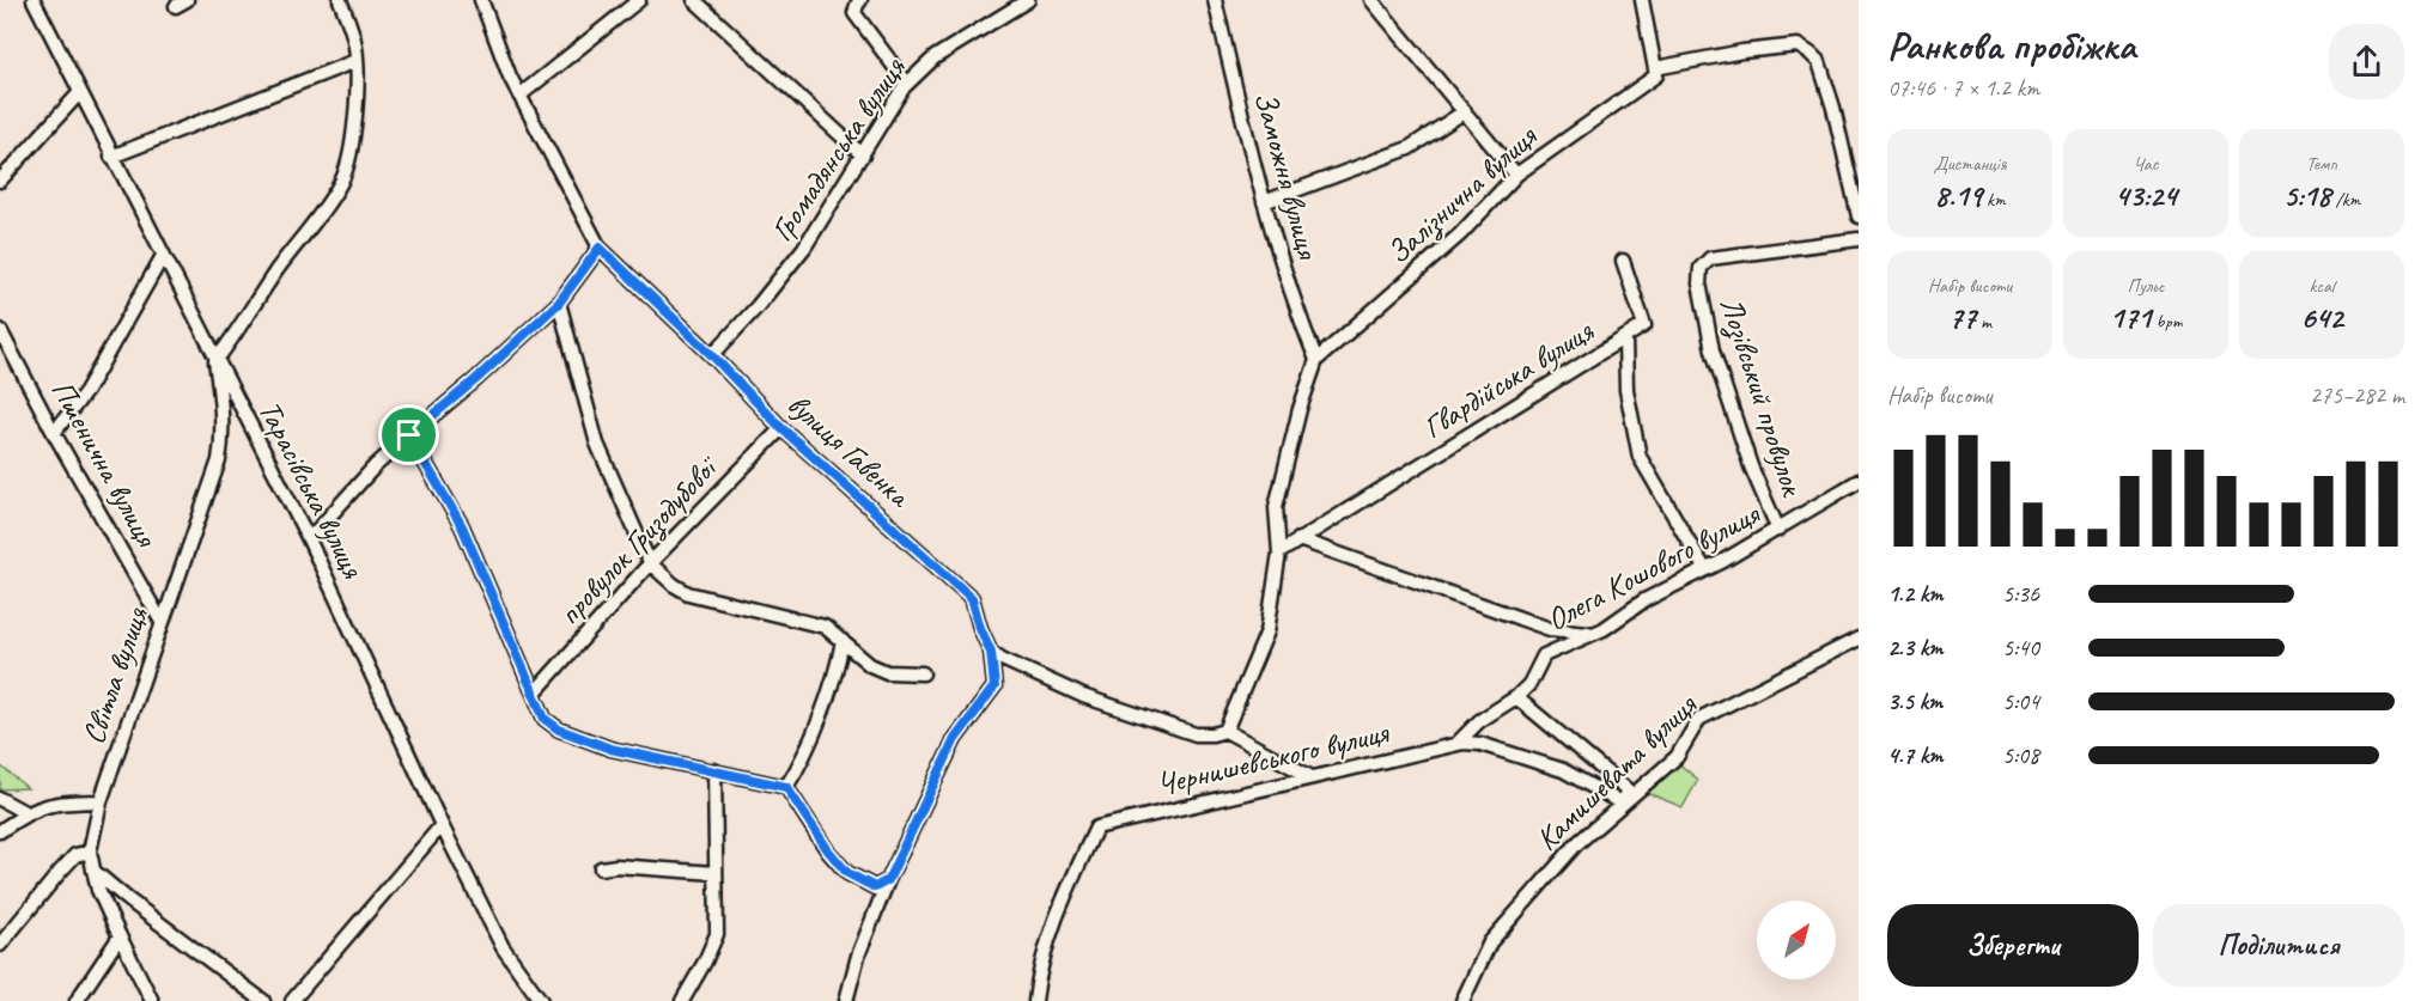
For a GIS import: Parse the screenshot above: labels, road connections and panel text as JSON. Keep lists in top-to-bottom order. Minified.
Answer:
{"streets":{"street":["Громадянська вулиця","Заможня вулиця","Залізнична вулиця","Гвардійська вулиця","Лозівський провулок","вулиця Гавенка","Пшенична вулиця","Тарасівська вулиця","провулок Гризодубової","Олега Кошового вулиця","Світла вулиця","Чернишевського вулиця","Камишевата вулиця"]},"crossings":[["Громадянська вулиця","вулиця Гавенка"],["Заможня вулиця","Залізнична вулиця"],["Гвардійська вулиця","Олега Кошового вулиця"],["Лозівський провулок","Олега Кошового вулиця"],["вулиця Гавенка","провулок Гризодубової"],["Пшенична вулиця","Світла вулиця"],["Тарасівська вулиця","Світла вулиця"],["Олега Кошового вулиця","Чернишевського вулиця"],["Чернишевського вулиця","Камишевата вулиця"]],"north":"top right","page":{"heading":["Ранкова пробіжка","07:46 · 7 × 1.2 km"],"stats":[["Дистанція","8.19 km"],["Час","43:24"],["Темп","5:18 /km"],["Набір висоти","77 m"],["Пульс","171 bpm"],["kcal","642"]],"chart":["Набір висоти","275–282 m"],"list":[{"name":"1.2 km","note":"5:36"},{"name":"2.3 km","note":"5:40"},{"name":"3.5 km","note":"5:04"},{"name":"4.7 km","note":"5:08"}],"buttons":["Зберегти","Поділитися"]}}
